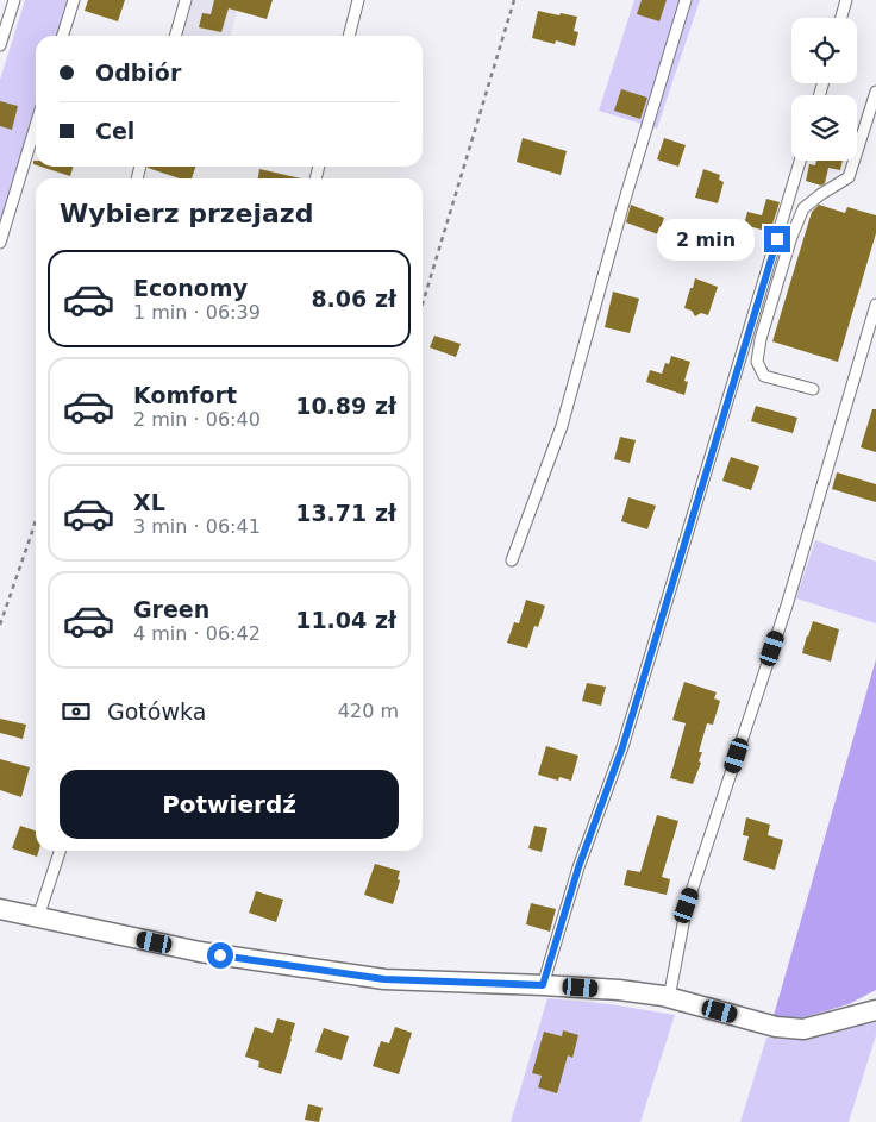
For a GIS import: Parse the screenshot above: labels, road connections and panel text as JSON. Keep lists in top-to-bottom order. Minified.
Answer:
{"page":{"banner":["Odbiór","Cel"],"heading":"Wybierz przejazd","bubble":"2 min","list":[{"name":"Economy","note":"1 min · 06:39","value":"8.06 zł"},{"name":"Komfort","note":"2 min · 06:40","value":"10.89 zł"},{"name":"XL","note":"3 min · 06:41","value":"13.71 zł"},{"name":"Green","note":"4 min · 06:42","value":"11.04 zł"}],"pay":["Gotówka","420 m"],"buttons":"Potwierdź"}}
